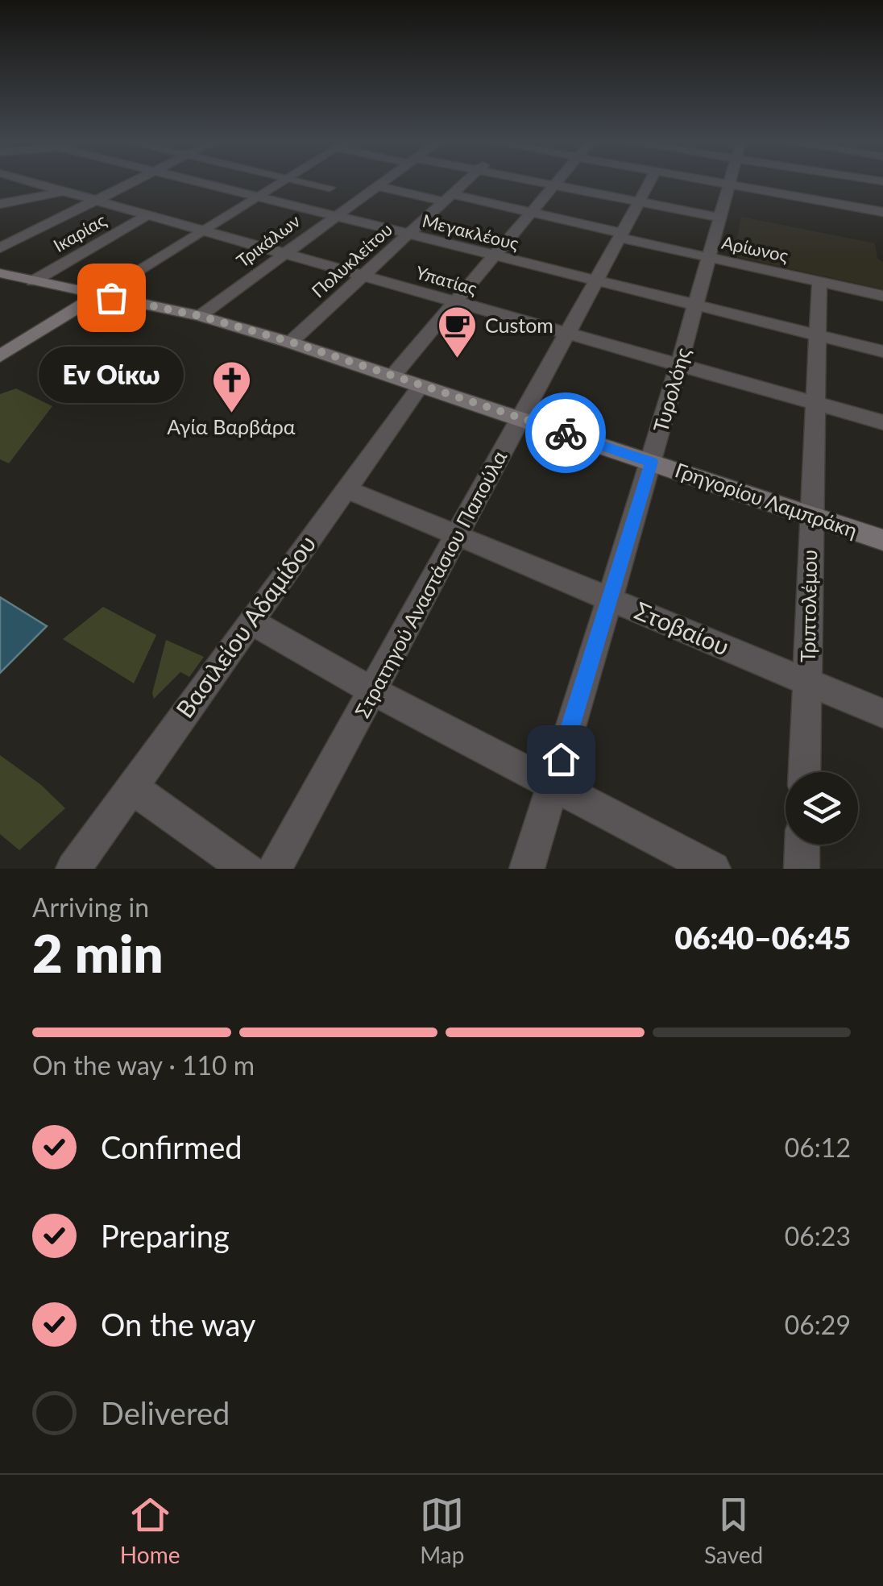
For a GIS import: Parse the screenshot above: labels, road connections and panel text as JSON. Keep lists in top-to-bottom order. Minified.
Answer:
{"streets":{"main road":["Γρηγορίου Λαμπράκη"],"street":["Μεγακλέους","Ικαρίας","Τρικάλων","Αρίωνος","Πολυκλείτου","Υπατίας","Τυρολόης","Στρατηγού Αναστάσιου Παπούλα","Τριπτολέμου","Βασιλείου Αδαμίδου","Στοβαίου"]},"crossings":[["Μεγακλέους","Τρικάλων"],["Μεγακλέους","Πολυκλείτου"],["Μεγακλέους","Τυρολόης"],["Μεγακλέους","Στρατηγού Αναστάσιου Παπούλα"],["Μεγακλέους","Τριπτολέμου"],["Ικαρίας","Υπατίας"],["Ικαρίας","Γρηγορίου Λαμπράκη"],["Τρικάλων","Αρίωνος"],["Τρικάλων","Υπατίας"],["Τρικάλων","Γρηγορίου Λαμπράκη"],["Αρίωνος","Πολυκλείτου"],["Αρίωνος","Τυρολόης"],["Αρίωνος","Στρατηγού Αναστάσιου Παπούλα"],["Αρίωνος","Τριπτολέμου"],["Πολυκλείτου","Υπατίας"],["Πολυκλείτου","Γρηγορίου Λαμπράκη"],["Υπατίας","Τυρολόης"],["Υπατίας","Στρατηγού Αναστάσιου Παπούλα"],["Υπατίας","Τριπτολέμου"],["Τυρολόης","Γρηγορίου Λαμπράκη"],["Τυρολόης","Στοβαίου"],["Γρηγορίου Λαμπράκη","Στρατηγού Αναστάσιου Παπούλα"],["Γρηγορίου Λαμπράκη","Τριπτολέμου"],["Γρηγορίου Λαμπράκη","Βασιλείου Αδαμίδου"],["Στρατηγού Αναστάσιου Παπούλα","Στοβαίου"],["Τριπτολέμου","Στοβαίου"],["Βασιλείου Αδαμίδου","Στοβαίου"]],"places":{"other":["Εν Οίκω"],"cafe":["Custom"],"church":["Αγία Βαρβάρα"]},"page":{"bubble":"Εν Οίκω","heading":["2 min","Arriving in","06:40–06:45"],"bar":"On the way · 110 m","list":[["Confirmed","06:12"],["Preparing","06:23"],["On the way","06:29"],"Delivered"],"tabs":["Home","Map","Saved"]}}
